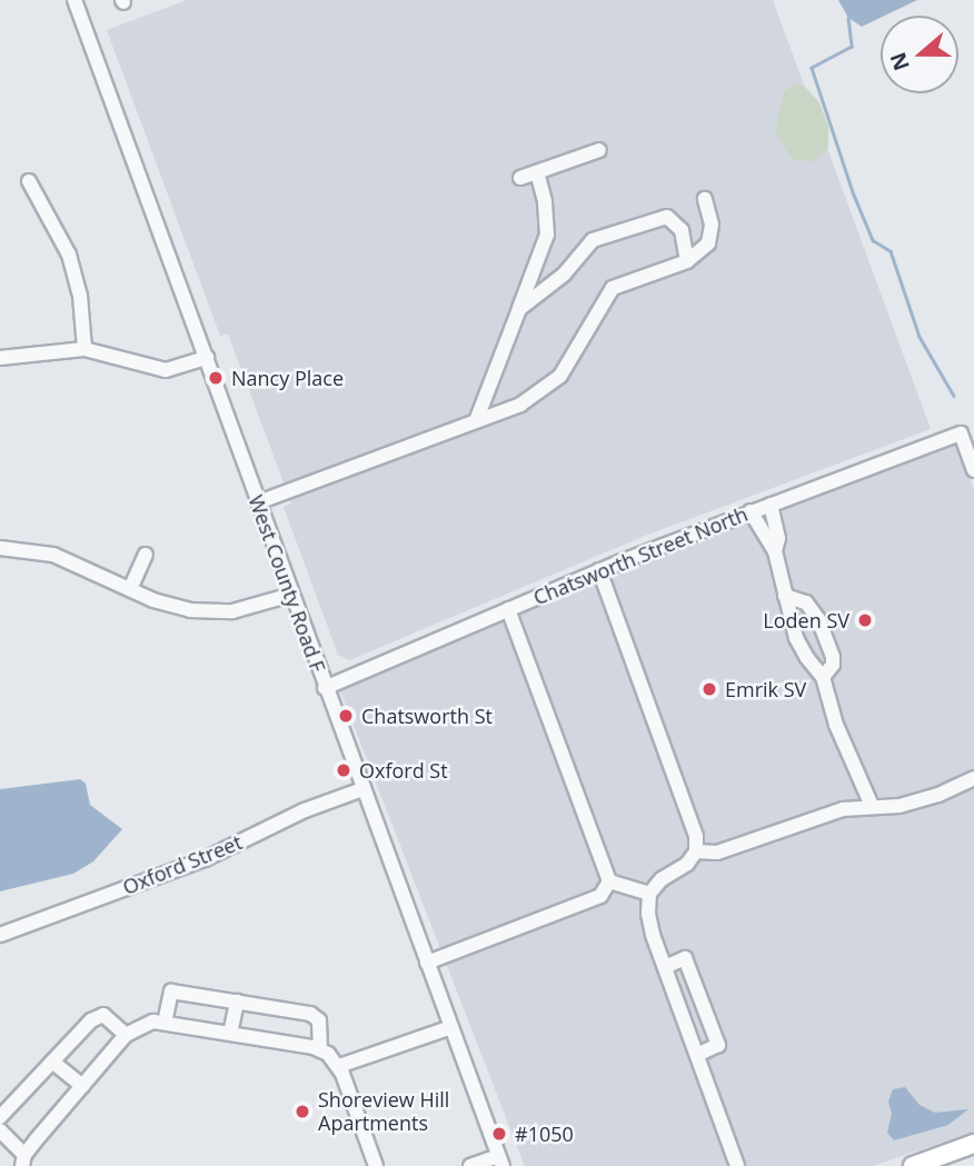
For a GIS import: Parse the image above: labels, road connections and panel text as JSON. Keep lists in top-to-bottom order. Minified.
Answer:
{"streets":{"street":["Chatsworth Street North","West County Road F","Oxford Street"]},"crossings":[["Chatsworth Street North","West County Road F"],["West County Road F","Oxford Street"]],"places":["Nancy Place","Loden SV","Emrik SV","Chatsworth St","Oxford St","Shoreview Hill Apartments","#1050"],"north":"left"}
